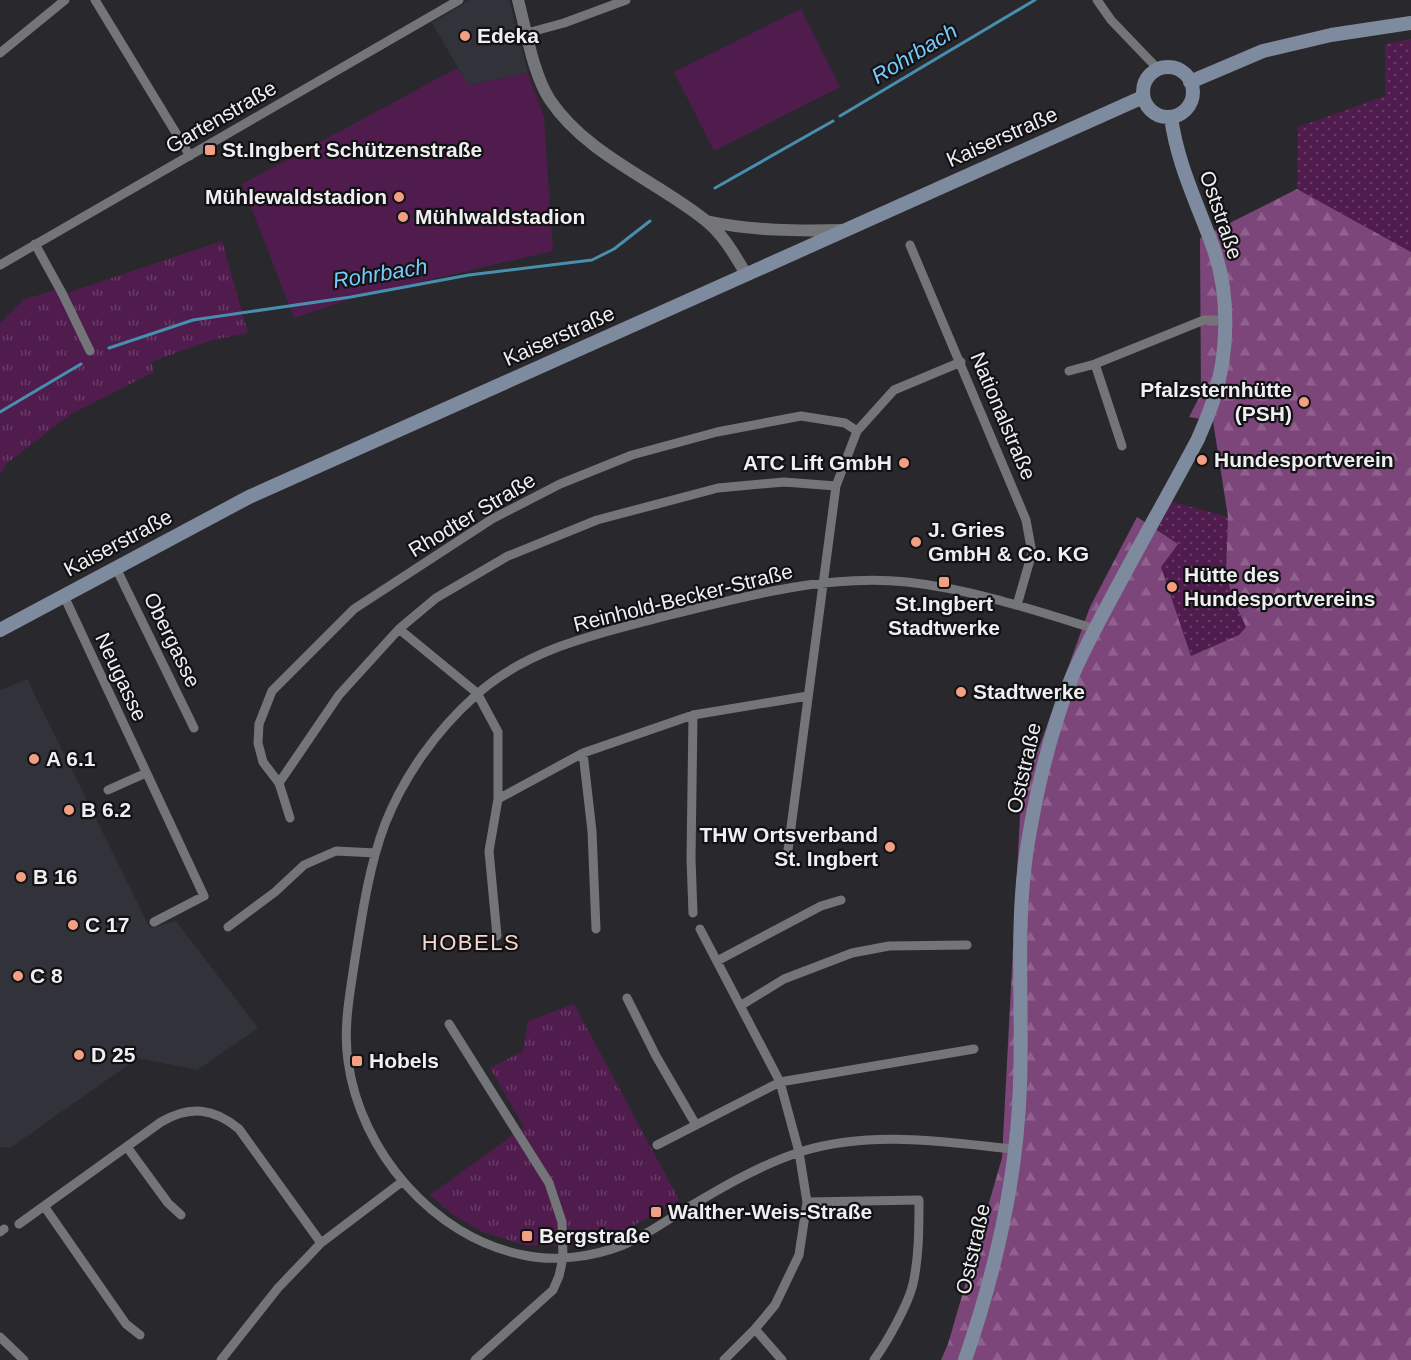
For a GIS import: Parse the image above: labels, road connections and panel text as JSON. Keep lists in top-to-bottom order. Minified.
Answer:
{"streets":{"main road":["Kaiserstraße","Oststraße"],"street":["Gartenstraße","Nationalstraße","Rhodter Straße","Reinhold-Becker-Straße","Obergasse","Neugasse"]},"crossings":[["Kaiserstraße","Oststraße"],["Kaiserstraße","Obergasse"],["Kaiserstraße","Neugasse"],["Oststraße","Reinhold-Becker-Straße"],["Nationalstraße","Reinhold-Becker-Straße"]],"districts":["HOBELS"],"water":["Rohrbach"],"places":{"other":["Edeka","Mühlewaldstadion","Mühlwaldstadion","Pfalzsternhütte (PSH)","Hundesportverein","ATC Lift GmbH","J. Gries GmbH & Co. KG","Hütte des Hundesportvereins","Stadtwerke","A 6.1","B 6.2","THW Ortsverband St. Ingbert","B 16","C 17","C 8","D 25"],"transit":["St.Ingbert Schützenstraße","St.Ingbert Stadtwerke","Hobels","Walther-Weis-Straße","Bergstraße"]}}
